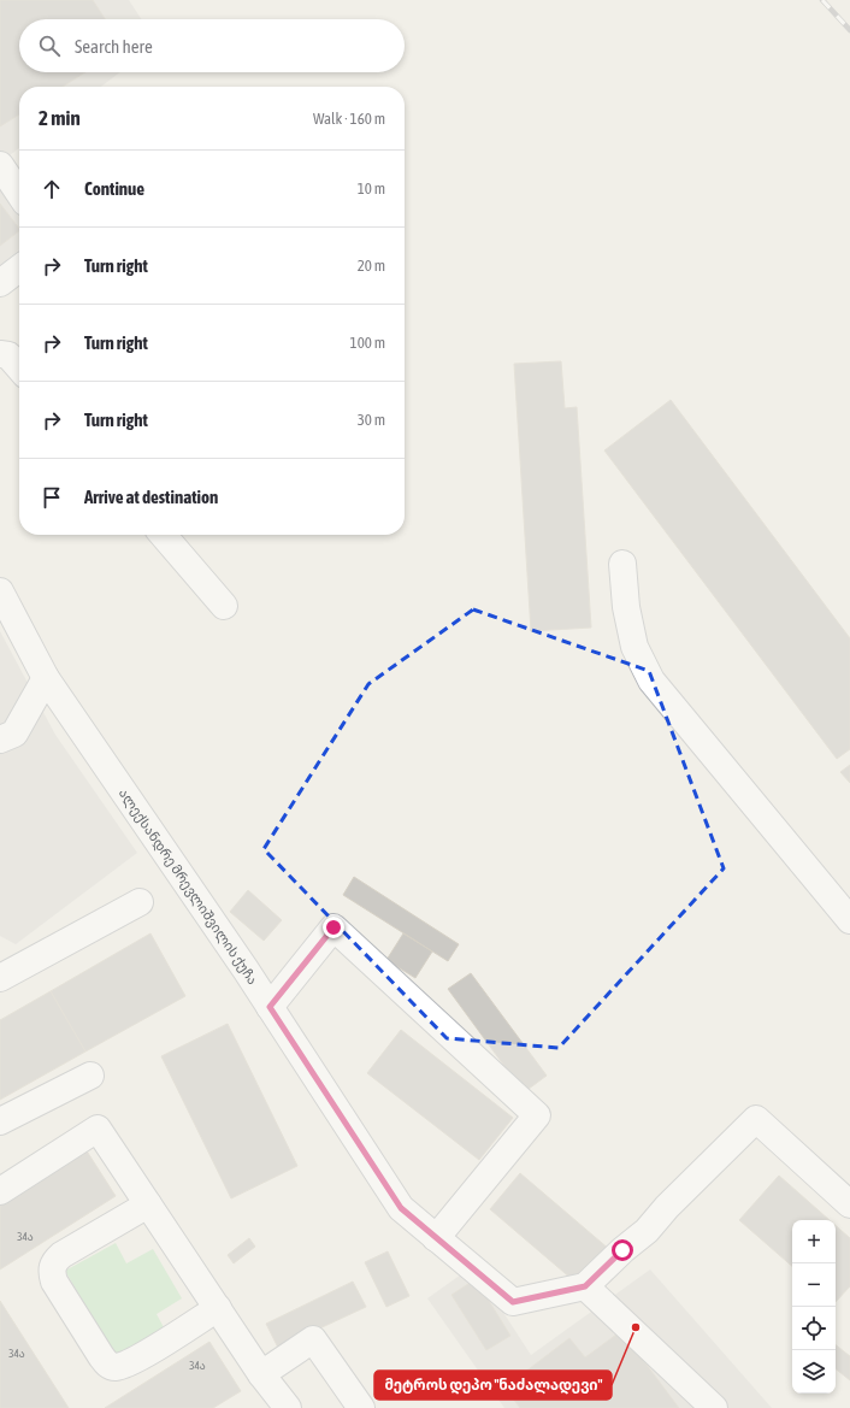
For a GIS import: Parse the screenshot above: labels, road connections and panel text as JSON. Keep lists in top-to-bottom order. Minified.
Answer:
{"streets":{"lane":["ალექსანდრე მრევლიშვილის ქუჩა"]},"places":["მეტროს დეპო \"ნაძალადევი\""],"house_numbers":["34ა","34ა","34ა"],"page":{"search":"Search here","heading":["2 min","Walk · 160 m"],"list":[["Continue","10 m"],["Turn right","20 m"],["Turn right","100 m"],["Turn right","30 m"],"Arrive at destination"],"map_buttons":["+","−"]}}
